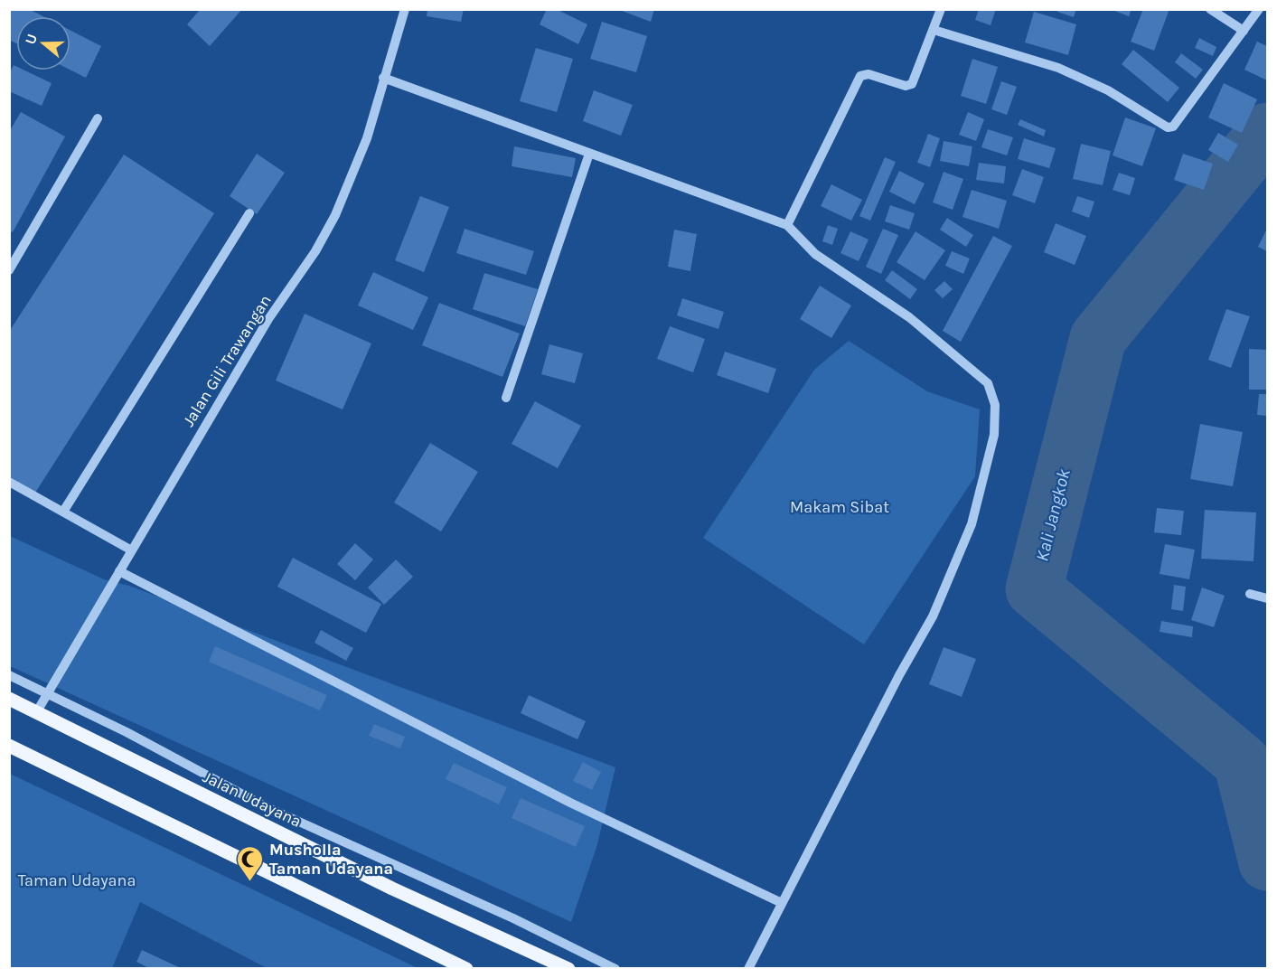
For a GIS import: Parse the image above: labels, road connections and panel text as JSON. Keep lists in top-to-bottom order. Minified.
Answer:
{"streets":{"main road":["Jalan Udayana"],"street":["Jalan Gili Trawangan"]},"crossings":[["Jalan Gili Trawangan","Jalan Udayana"]],"water":["Kali Jangkok"],"parks":["Makam Sibat","Taman Udayana"],"places":{"mosque":["Musholla Taman Udayana"]},"north":"left"}
